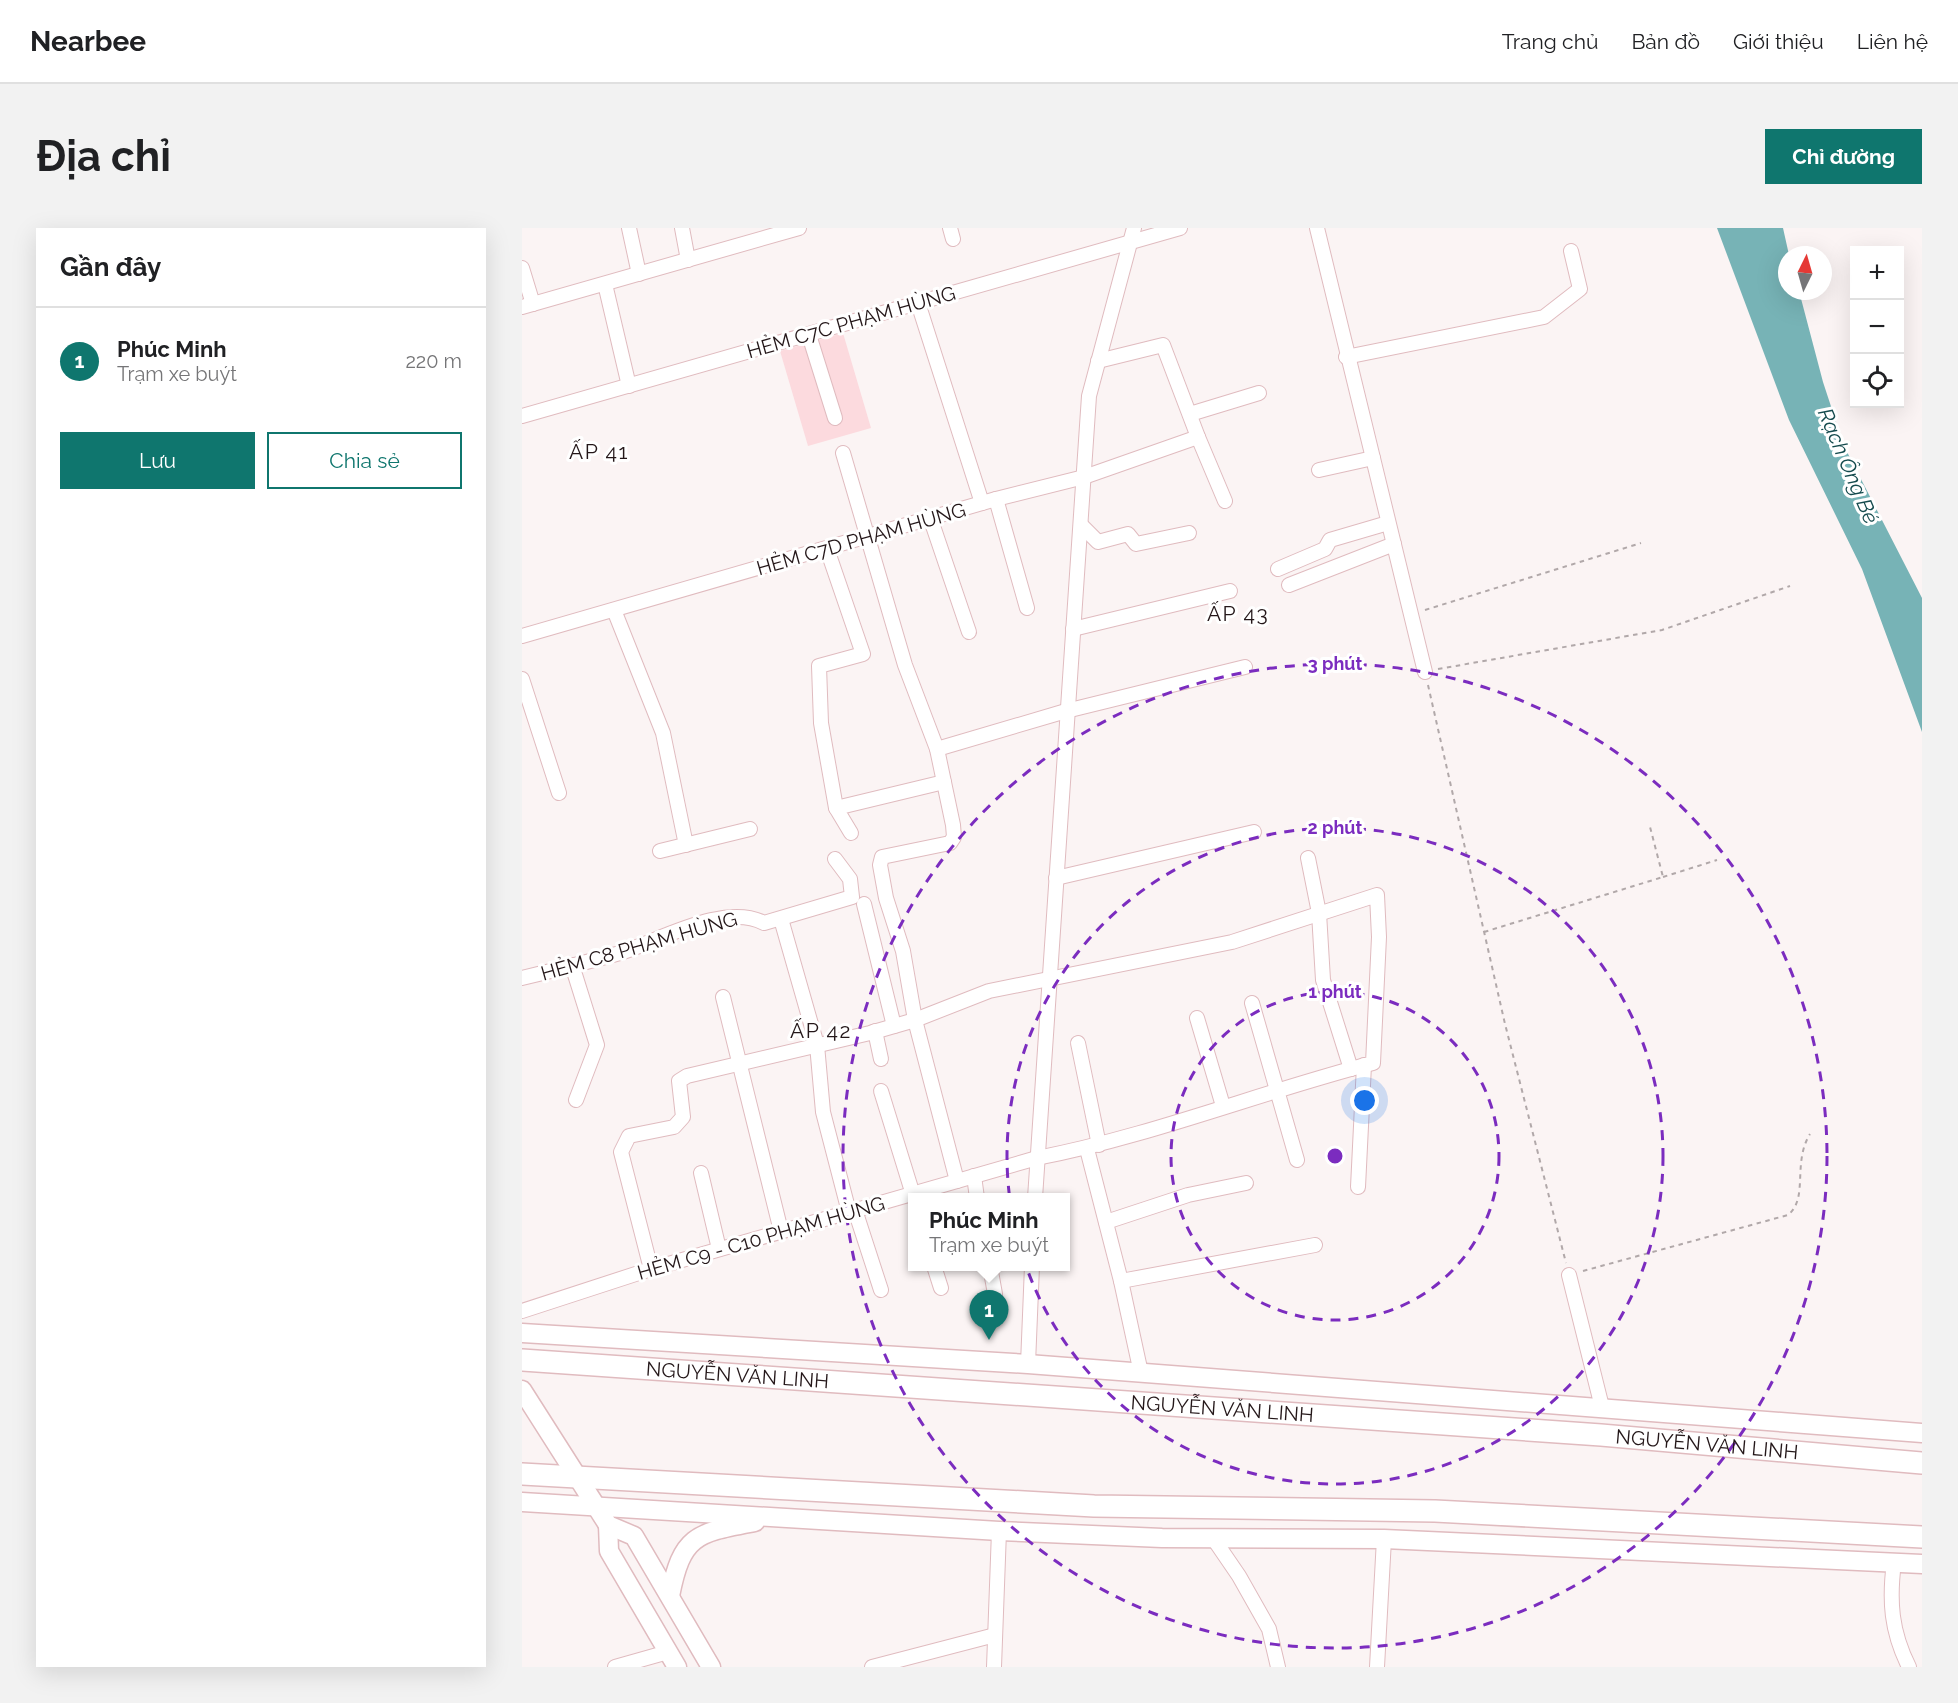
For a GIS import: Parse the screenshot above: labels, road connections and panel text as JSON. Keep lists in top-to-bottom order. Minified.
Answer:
{"streets":{"highway":["NGUYỄN VĂN LINH"],"street":["HẺM C7C PHẠM HÙNG","HẺM C7D PHẠM HÙNG","HẺM C8 PHẠM HÙNG","HẺM C9 - C10 PHẠM HÙNG"]},"districts":["ẤP 41","ẤP 43","ẤP 42"],"water":["Rạch Ông Bé"],"north":"top","page":{"header":"Nearbee","nav":["Trang chủ","Bản đồ","Giới thiệu","Liên hệ"],"buttons":["Chỉ đường",["Lưu","Chia sẻ"]],"title":"Địa chỉ","heading":"Gần đây","map_buttons":["+","−"],"list":[{"mark":"1","name":"Phúc Minh","note":"Trạm xe buýt","value":"220 m"}],"popup":["Phúc Minh","Trạm xe buýt"],"pins":"1"},"rings":["3 phút","2 phút","1 phút"]}
